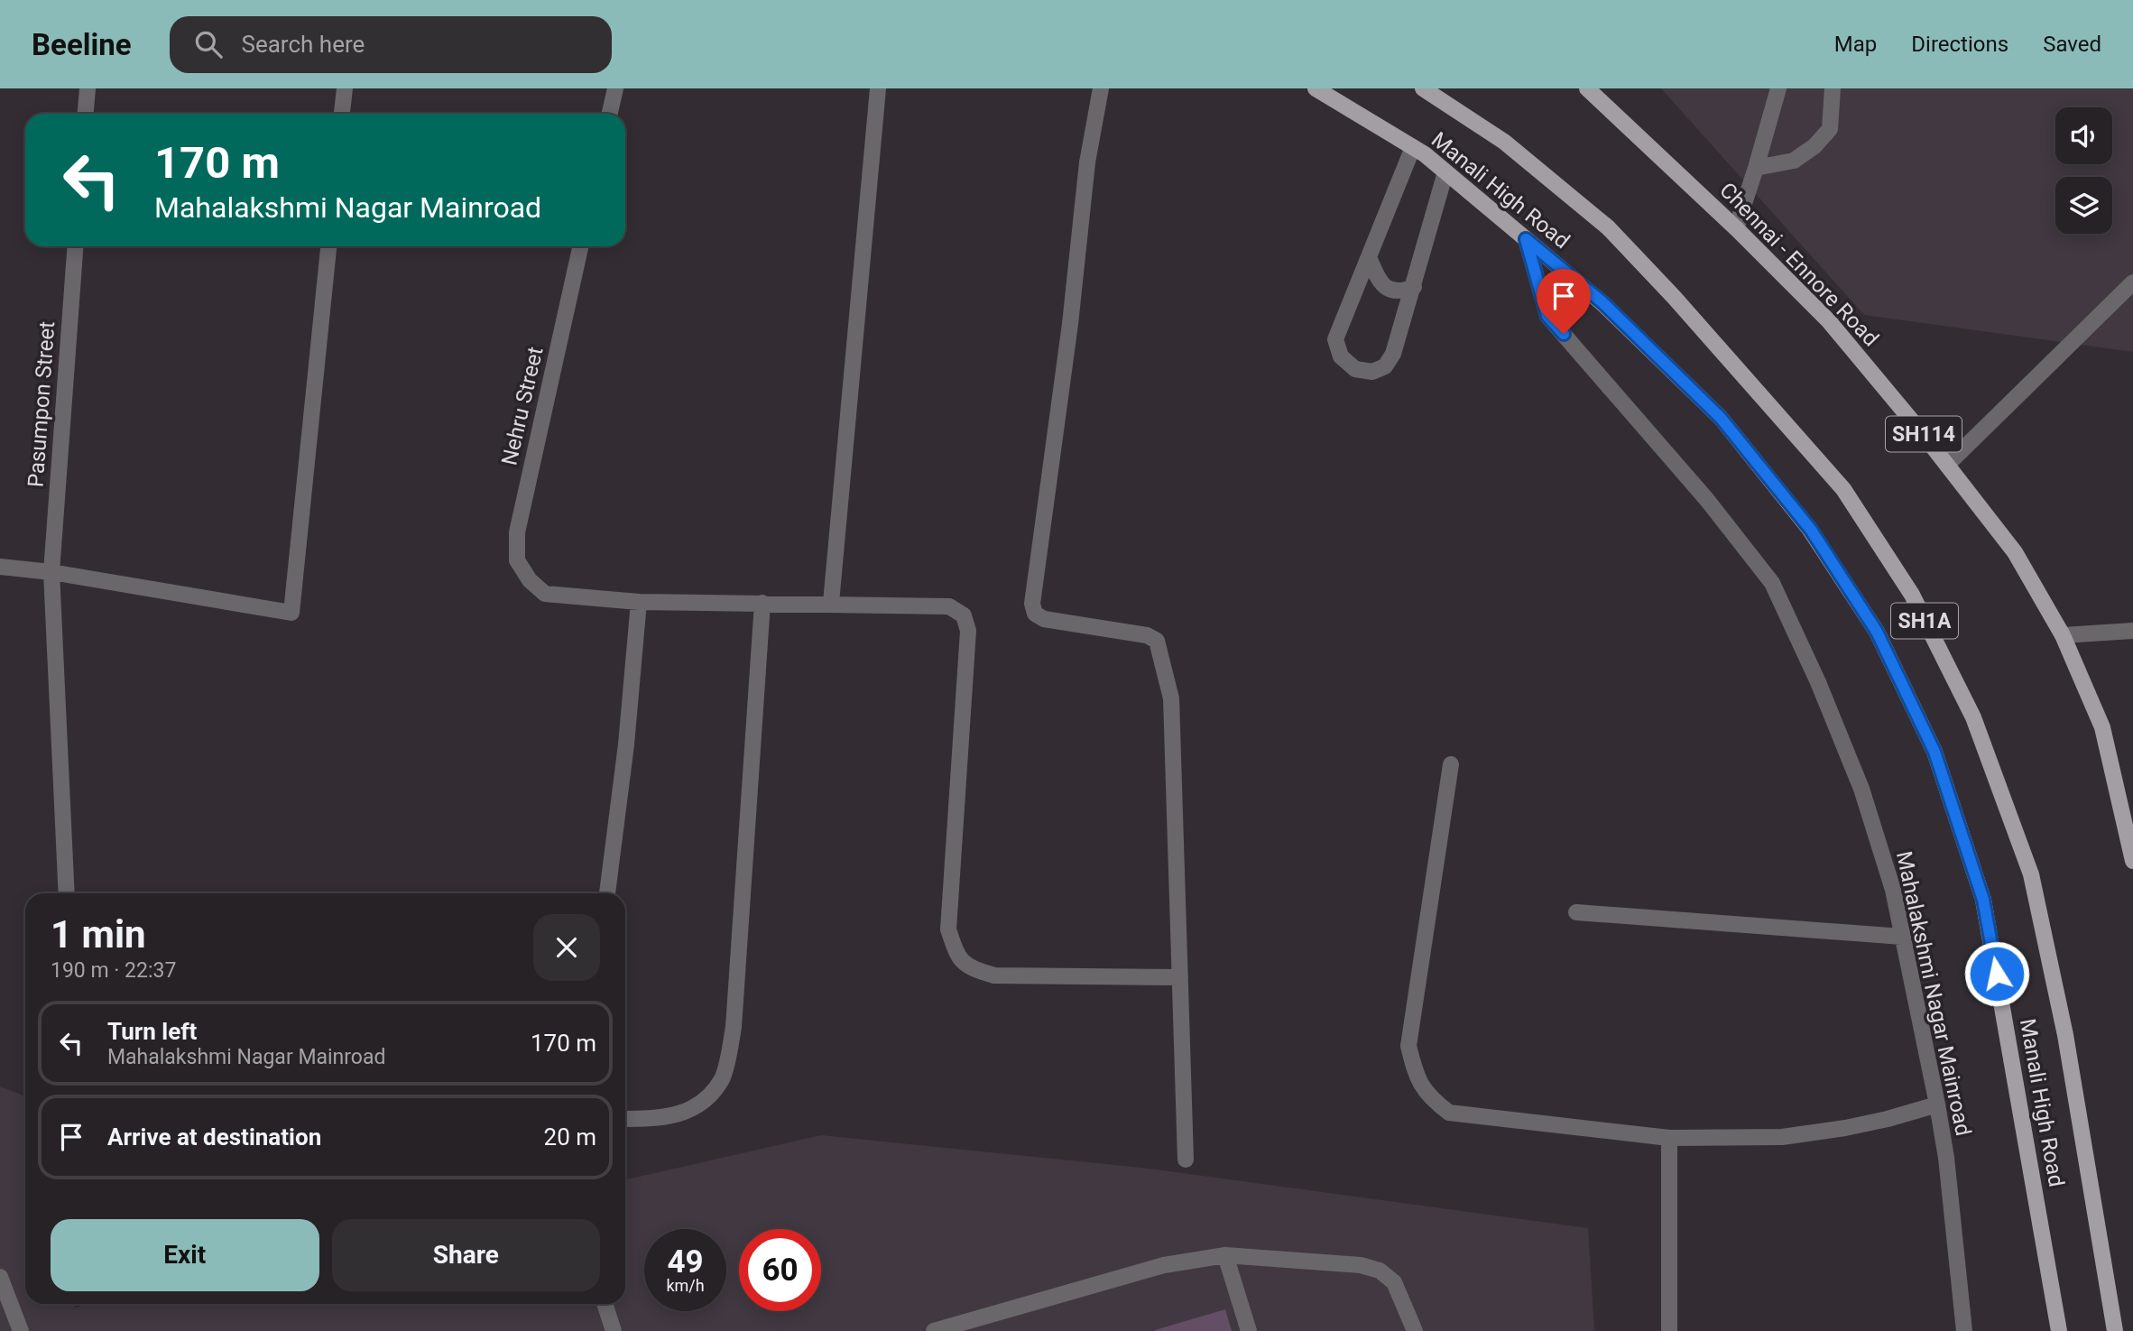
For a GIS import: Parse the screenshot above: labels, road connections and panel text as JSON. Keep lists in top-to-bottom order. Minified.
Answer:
{"streets":{"main road":["Manali High Road","Chennai - Ennore Road","SH114","SH1A"],"street":["Pasumpon Street","Nehru Street","Mahalakshmi Nagar Mainroad"]},"crossings":[["Manali High Road","Mahalakshmi Nagar Mainroad"]],"page":{"header":"Beeline","search":"Search here","nav":["Map","Directions","Saved"],"turn":["170 m","Mahalakshmi Nagar Mainroad"],"heading":["1 min","190 m · 22:37"],"list":[{"name":"Turn left","note":"Mahalakshmi Nagar Mainroad","value":"170 m"},{"name":"Arrive at destination","value":"20 m"}],"buttons":["Exit","Share"],"speed":"49 km/h","limit":"60"}}
